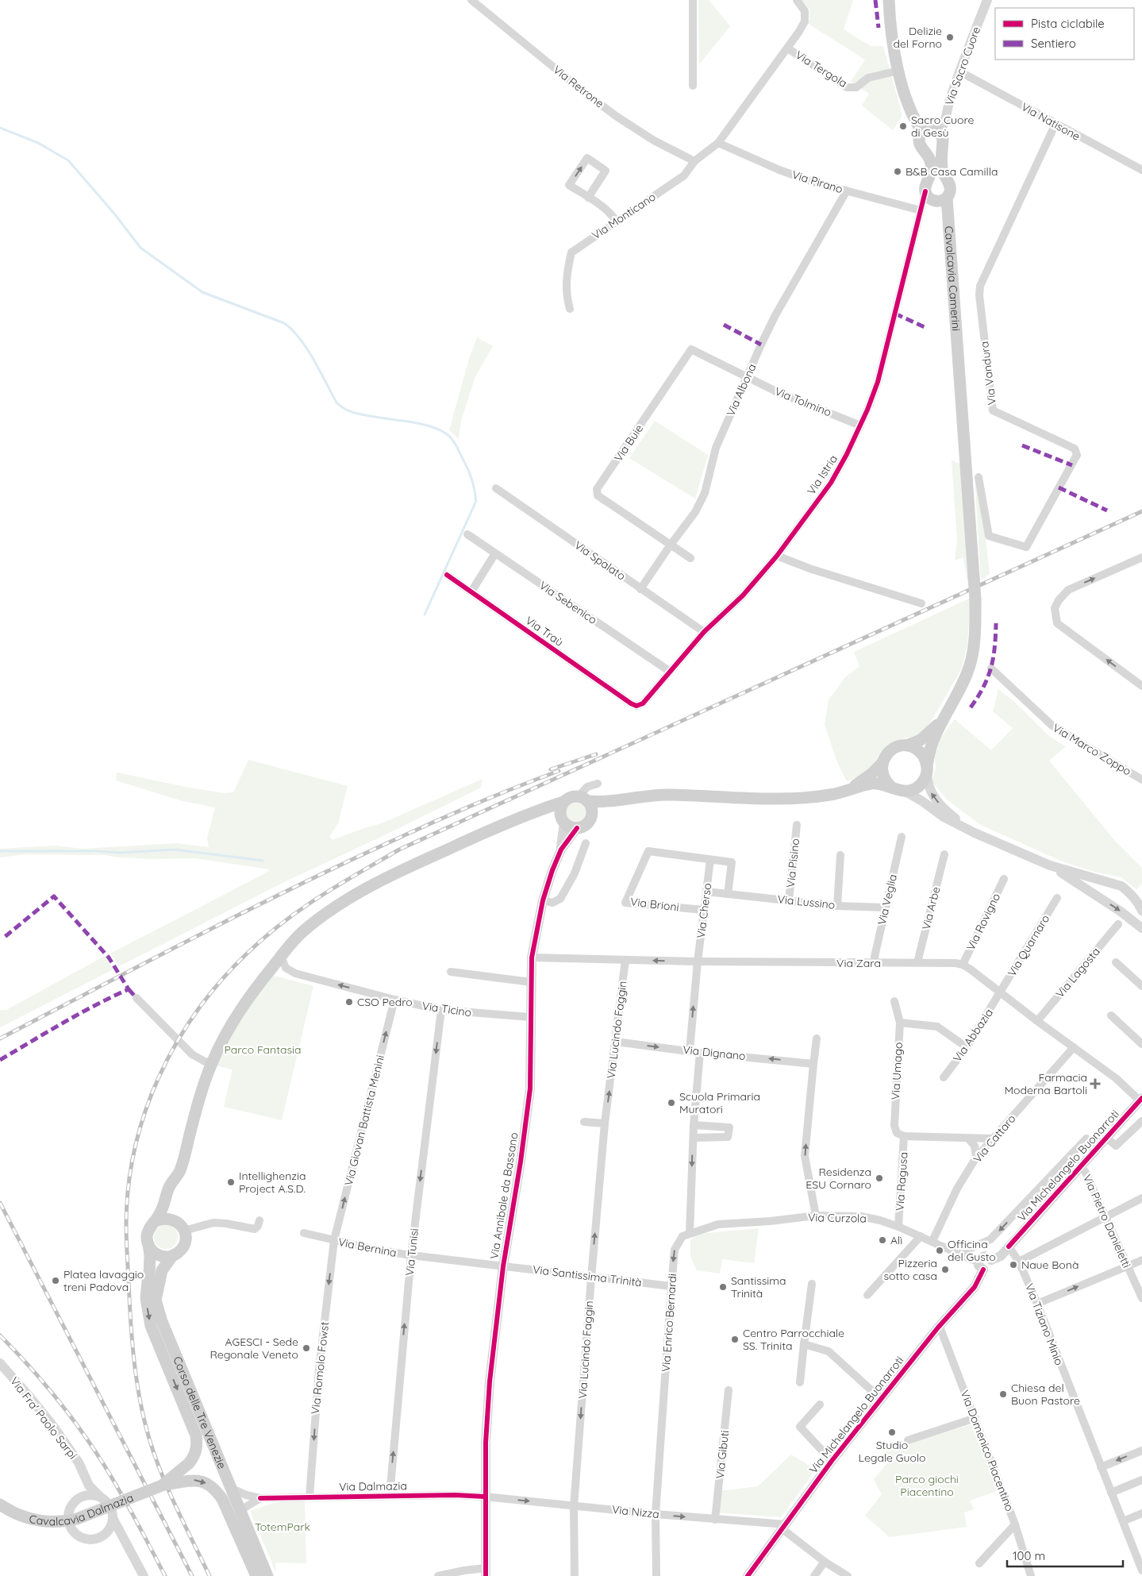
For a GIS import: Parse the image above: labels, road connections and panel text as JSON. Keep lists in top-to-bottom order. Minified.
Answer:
{"streets":{"main road":["Cavalcavia Camerini","Via Annibale da Bassano","Corso delle Tre Venezie","Cavalcavia Dalmazia"],"street":["Via Sacro Cuore","Via Tergola","Via Retrone","Via Natisone","Via Pirano","Via Monticano","Via Vandura","Via Albona","Via Tolmino","Via Buie","Via Istria","Via Spalato","Via Sebenico","Via Traù","Via Marco Zoppo","Via Pisino","Via Veglia","Via Lussino","Via Brioni","Via Arbe","Via Cherso","Via Rovigno","Via Quarnaro","Via Zara","Via Lagosta","Via Ticino","Via Lucindo Faggin","Via Abbazia","Via Dignano","Via Umago","Via Giovan Battista Menini","Via Cattaro","Via Michelangelo Buonarroti","Via Ragusa","Via Curzola","Via Pietro Danieletti","Via Bernina","Via Tunisi","Via Santissima Trinità","Via Enrico Bernardi","Via Tiziano Minio","Via Romolo Fowst","Via Fra' Paolo Sarpi","Via Domenico Piacentino","Via Gibuti","Via Dalmazia","Via Nizza"]},"crossings":[["Via Sacro Cuore","Via Natisone"],["Via Tergola","Via Pirano"],["Via Tergola","Via Monticano"],["Via Retrone","Via Monticano"],["Via Natisone","Via Vandura"],["Via Pirano","Via Monticano"],["Via Pirano","Via Albona"],["Via Pirano","Via Istria"],["Cavalcavia Camerini","Via Istria"],["Via Albona","Via Tolmino"],["Via Albona","Via Buie"],["Via Albona","Via Spalato"],["Via Tolmino","Via Buie"],["Via Tolmino","Via Istria"],["Via Istria","Via Spalato"],["Via Istria","Via Sebenico"],["Via Istria","Via Traù"],["Via Pisino","Via Lussino"],["Via Veglia","Via Lussino"],["Via Veglia","Via Zara"],["Via Lussino","Via Cherso"],["Via Brioni","Via Cherso"],["Via Arbe","Via Zara"],["Via Cherso","Via Zara"],["Via Rovigno","Via Zara"],["Via Quarnaro","Via Zara"],["Via Quarnaro","Via Abbazia"],["Via Zara","Via Lagosta"],["Via Zara","Via Lucindo Faggin"],["Via Zara","Via Abbazia"],["Via Zara","Via Cattaro"],["Via Zara","Via Michelangelo Buonarroti"],["Via Zara","Via Annibale da Bassano"],["Via Ticino","Via Giovan Battista Menini"],["Via Ticino","Via Annibale da Bassano"],["Via Ticino","Via Tunisi"],["Via Ticino","Corso delle Tre Venezie"],["Via Lucindo Faggin","Via Dignano"],["Via Lucindo Faggin","Via Santissima Trinità"],["Via Lucindo Faggin","Via Nizza"],["Via Umago","Via Ragusa"],["Via Giovan Battista Menini","Via Bernina"],["Via Giovan Battista Menini","Via Romolo Fowst"],["Via Cattaro","Via Curzola"],["Via Michelangelo Buonarroti","Via Curzola"],["Via Michelangelo Buonarroti","Via Pietro Danieletti"],["Via Michelangelo Buonarroti","Via Tiziano Minio"],["Via Michelangelo Buonarroti","Via Domenico Piacentino"],["Via Michelangelo Buonarroti","Via Nizza"],["Via Ragusa","Via Curzola"],["Via Annibale da Bassano","Via Bernina"],["Via Annibale da Bassano","Via Santissima Trinità"],["Via Annibale da Bassano","Corso delle Tre Venezie"],["Via Annibale da Bassano","Via Dalmazia"],["Via Annibale da Bassano","Via Nizza"],["Via Curzola","Via Enrico Bernardi"],["Via Bernina","Via Tunisi"],["Via Bernina","Via Santissima Trinità"],["Via Bernina","Via Romolo Fowst"],["Via Tunisi","Via Dalmazia"],["Via Santissima Trinità","Via Enrico Bernardi"],["Via Enrico Bernardi","Via Nizza"],["Via Romolo Fowst","Via Dalmazia"],["Corso delle Tre Venezie","Via Dalmazia"],["Via Gibuti","Via Nizza"],["Via Dalmazia","Via Nizza"]],"one_way":["Via Ticino","Via Giovan Battista Menini","Via Romolo Fowst","Via Nizza"],"parks":["Parco Fantasia","Parco giochi Piacentino","TotemPark"],"places":{"other":["Delizie del Forno","Sacro Cuore di Gesù","B&B Casa Camilla","CSO Pedro","Scuola Primaria Muratori","Residenza ESU Cornaro","Intellighenzia Project A.S.D.","Alì","Officina del Gusto","Naue Bonà","Pizzeria sotto casa","Platea lavaggio treni Padova","Santissima Trinità","Centro Parrocchiale SS. Trinita","AGESCI - Sede Regonale Veneto","Chiesa del Buon Pastore","Studio Legale Guolo"],"health":["Farmacia Moderna Bartoli"]},"legend":["Pista ciclabile","Sentiero"],"scale_bar":"100 m"}
